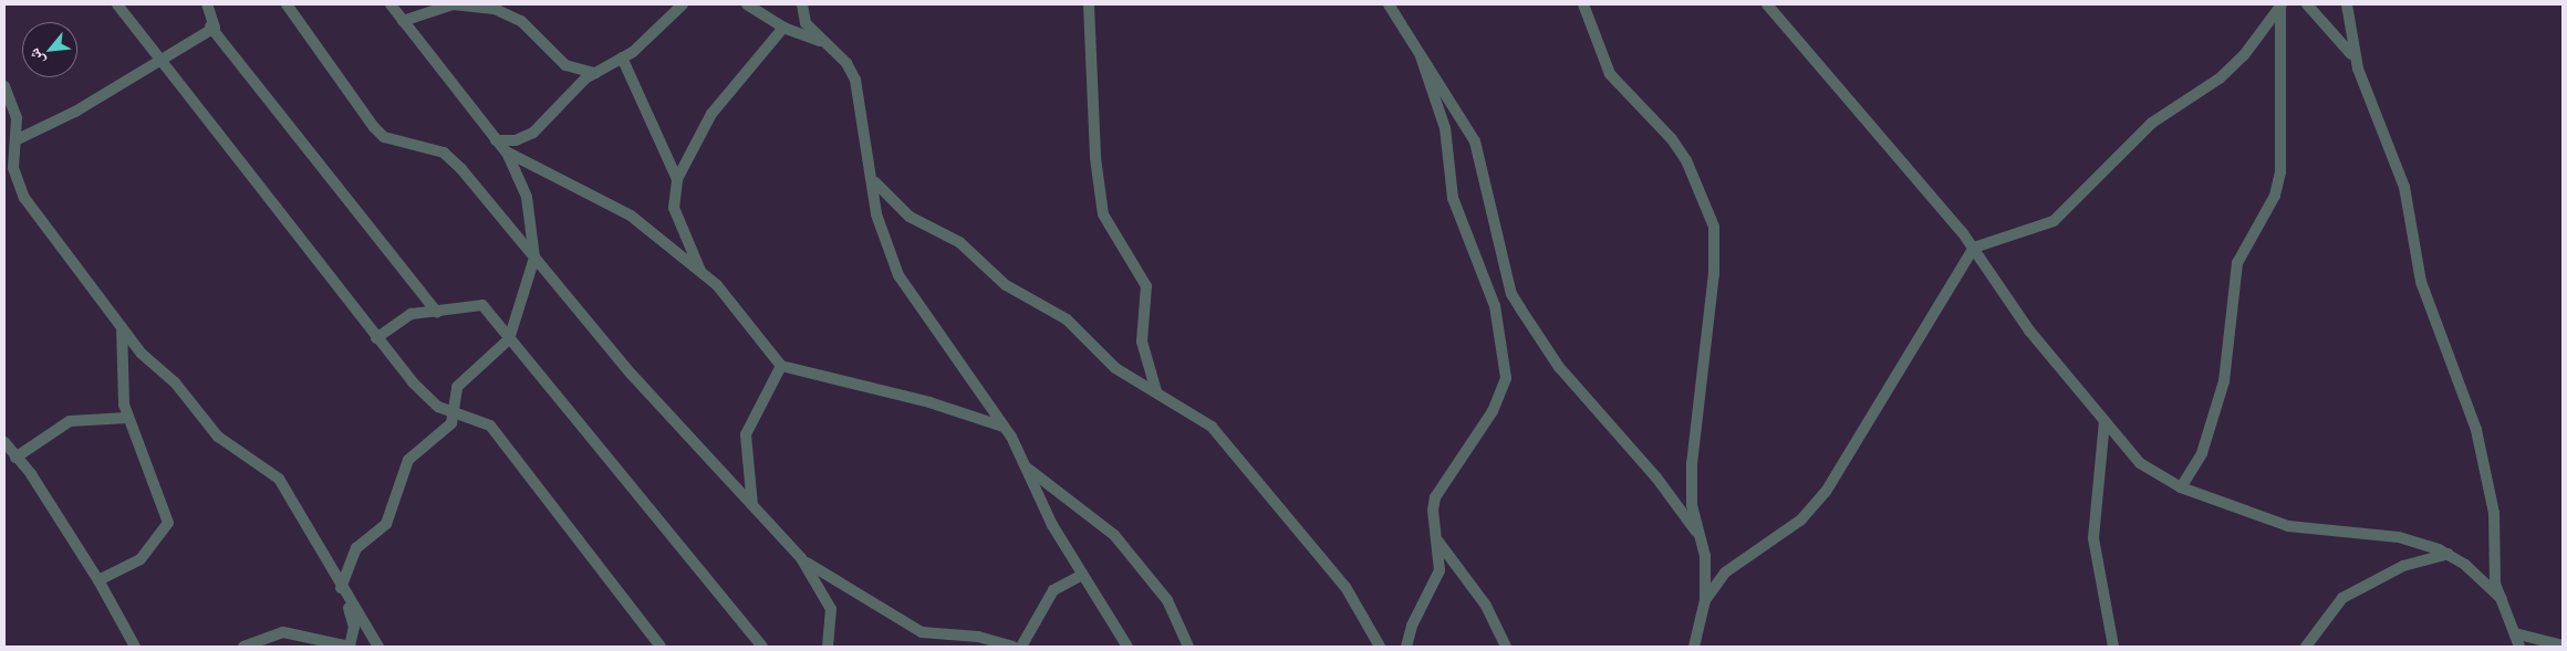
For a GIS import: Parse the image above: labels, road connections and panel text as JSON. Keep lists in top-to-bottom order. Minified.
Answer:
{"north":"bottom left"}
